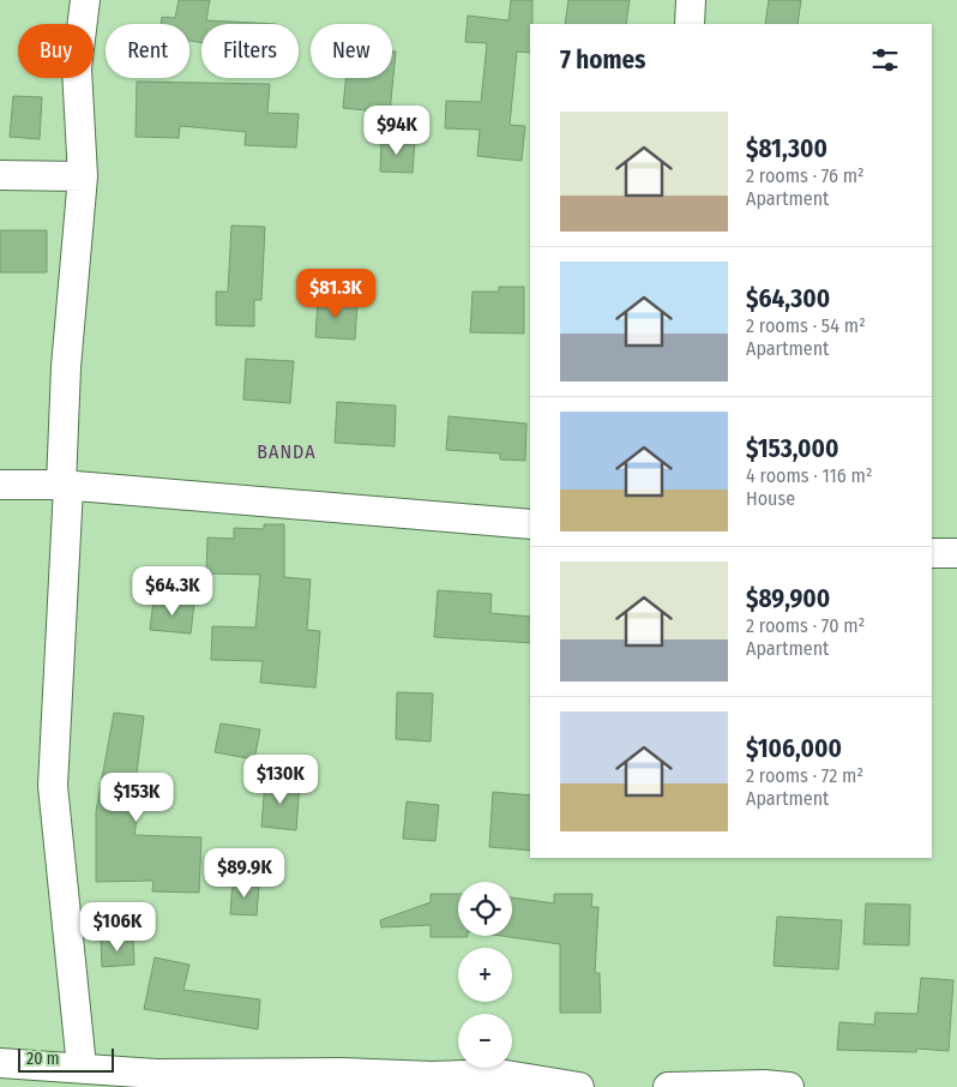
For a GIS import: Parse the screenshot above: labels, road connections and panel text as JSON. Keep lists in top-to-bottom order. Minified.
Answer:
{"districts":["BANDA"],"scale_bar":"20 m","page":{"chip":["Buy","Rent","Filters","New"],"heading":"7 homes","list":[{"name":"$81,300","note":"2 rooms · 76 m² · Apartment"},{"name":"$64,300","note":"2 rooms · 54 m² · Apartment"},{"name":"$153,000","note":"4 rooms · 116 m² · House"},{"name":"$89,900","note":"2 rooms · 70 m² · Apartment"},{"name":"$106,000","note":"2 rooms · 72 m² · Apartment"}],"price":["$94K","$81.3K","$64.3K","$130K","$153K","$89.9K","$106K"],"map_buttons":["+","−"],"scale":"20 m"}}
